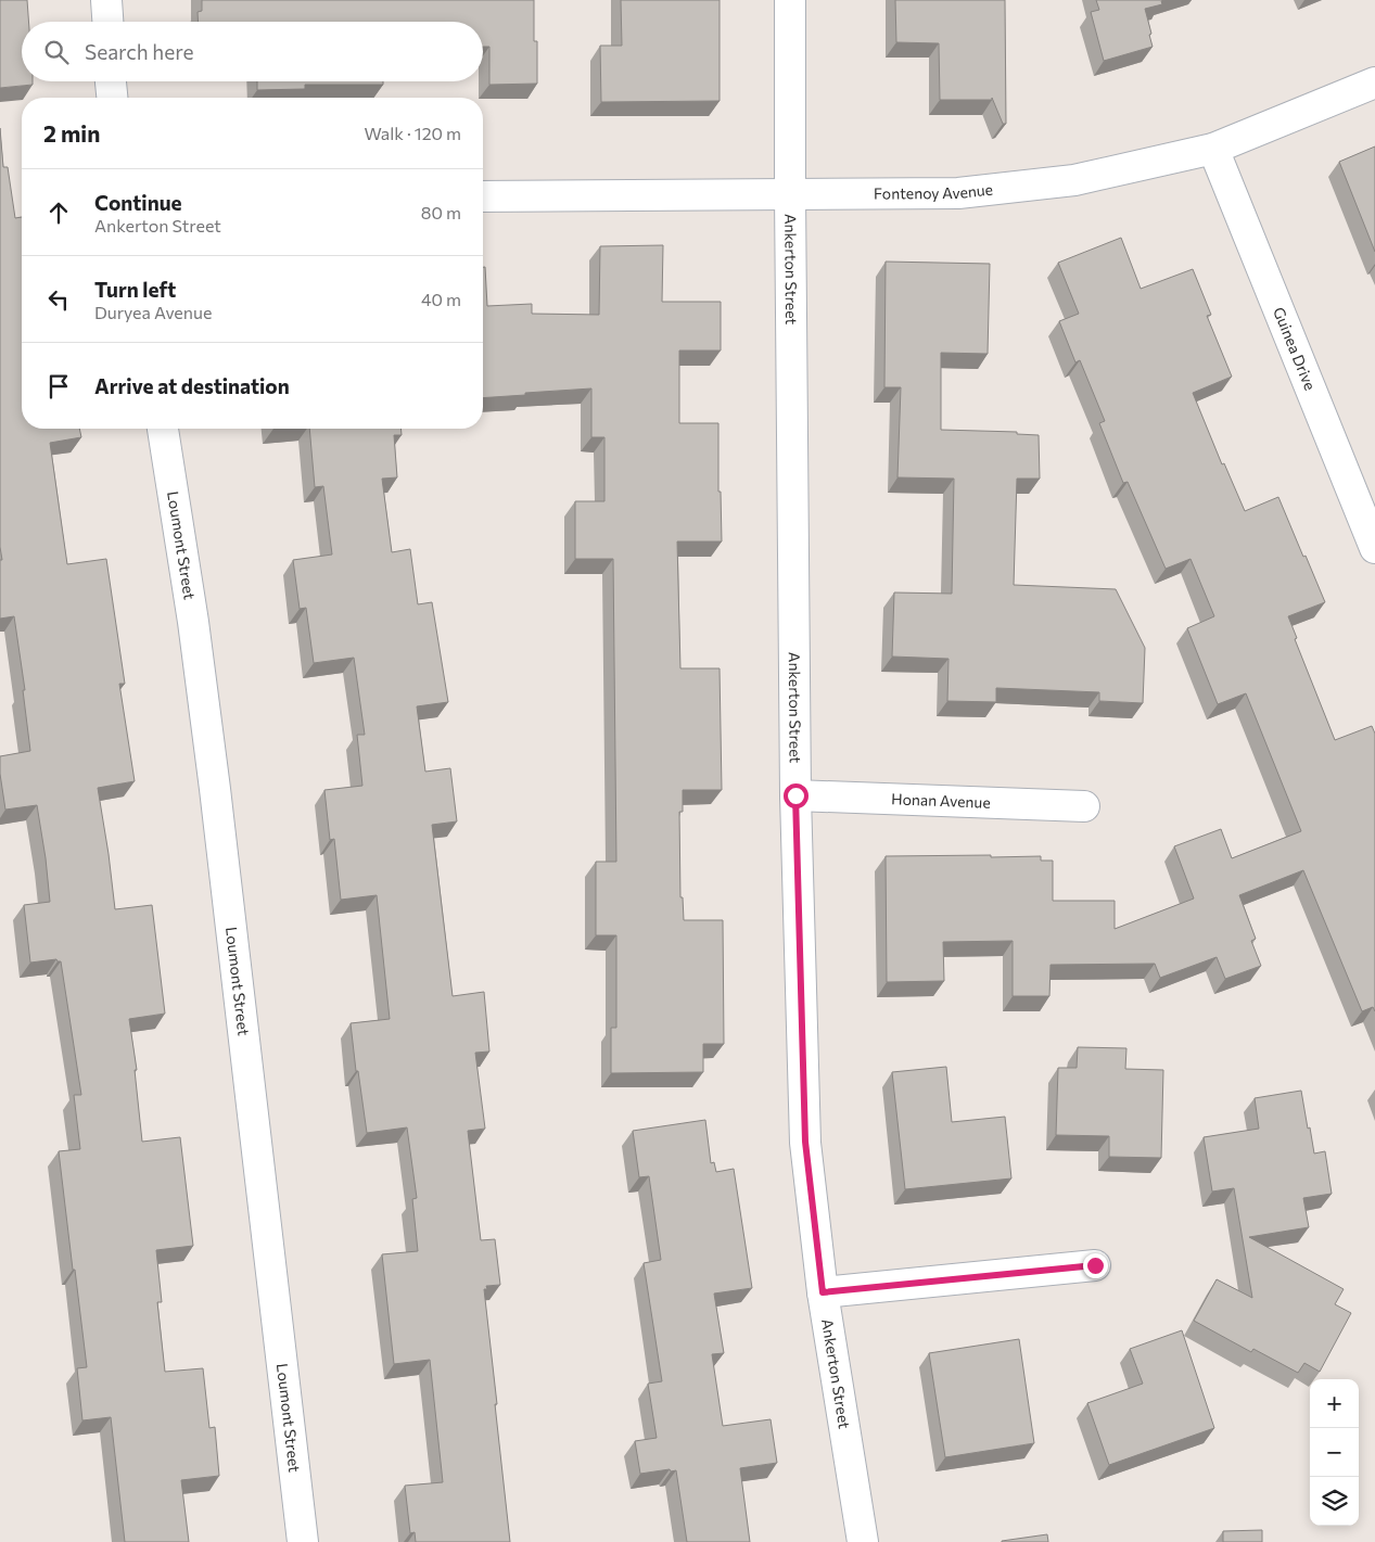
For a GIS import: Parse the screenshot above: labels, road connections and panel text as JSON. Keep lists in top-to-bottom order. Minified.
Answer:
{"streets":{"street":["Fontenoy Avenue","Ankerton Street","Guinea Drive","Loumont Street","Honan Avenue"]},"crossings":[["Fontenoy Avenue","Ankerton Street"],["Fontenoy Avenue","Guinea Drive"],["Ankerton Street","Honan Avenue"]],"page":{"search":"Search here","heading":["2 min","Walk · 120 m"],"list":[["Continue","Ankerton Street","80 m"],["Turn left","Duryea Avenue","40 m"],"Arrive at destination"],"map_buttons":["+","−"]}}
